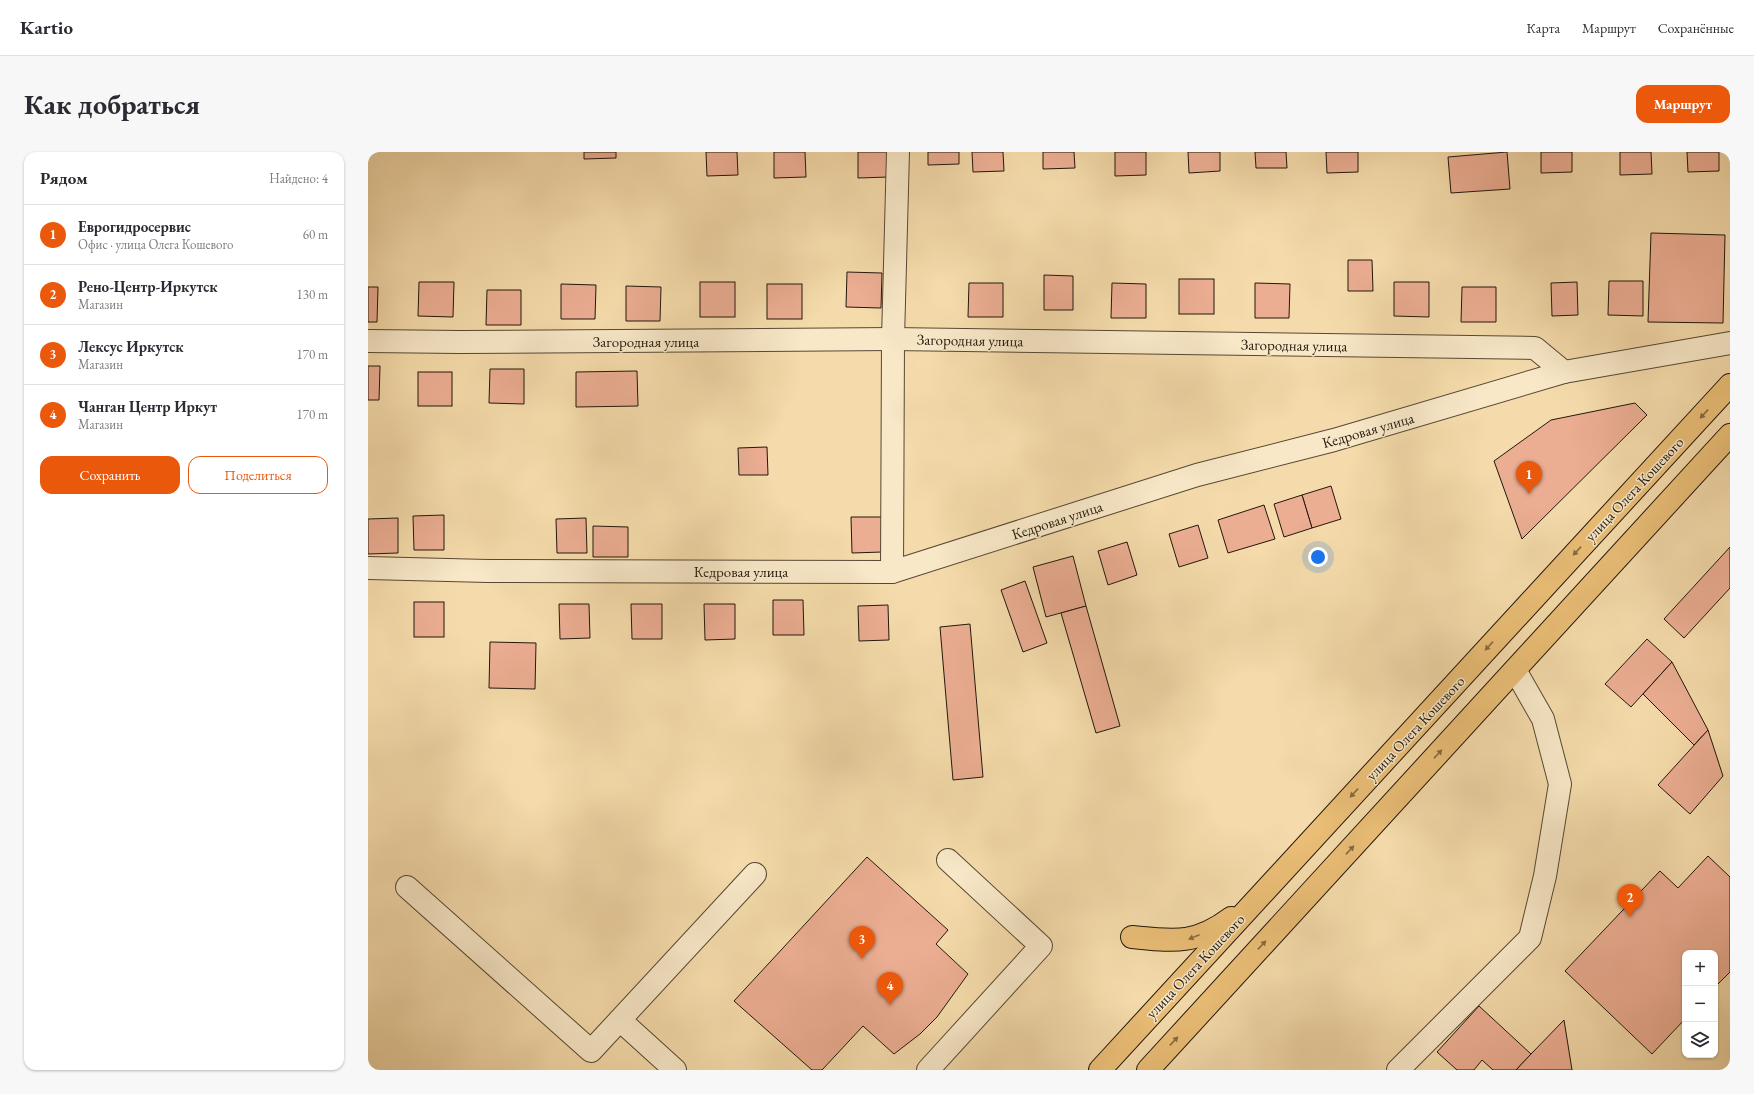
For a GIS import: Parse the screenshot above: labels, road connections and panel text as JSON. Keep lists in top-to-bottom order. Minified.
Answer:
{"streets":{"main road":["улица Олега Кошевого"],"street":["Загородная улица","Кедровая улица"]},"crossings":[["Загородная улица","Кедровая улица"]],"page":{"header":"Kartio","nav":["Карта","Маршрут","Сохранённые"],"buttons":["Маршрут",["Сохранить","Поделиться"]],"title":"Как добраться","heading":["Рядом","Найдено: 4"],"list":[{"mark":"1","name":"Еврогидросервис","note":"Офис · улица Олега Кошевого","value":"60 m"},{"mark":"2","name":"Рено-Центр-Иркутск","note":"Магазин","value":"130 m"},{"mark":"3","name":"Лексус Иркутск","note":"Магазин","value":"170 m"},{"mark":"4","name":"Чанган Центр Иркут","note":"Магазин","value":"170 m"}],"pins":["1","2","3","4"],"map_buttons":["+","−"]}}
